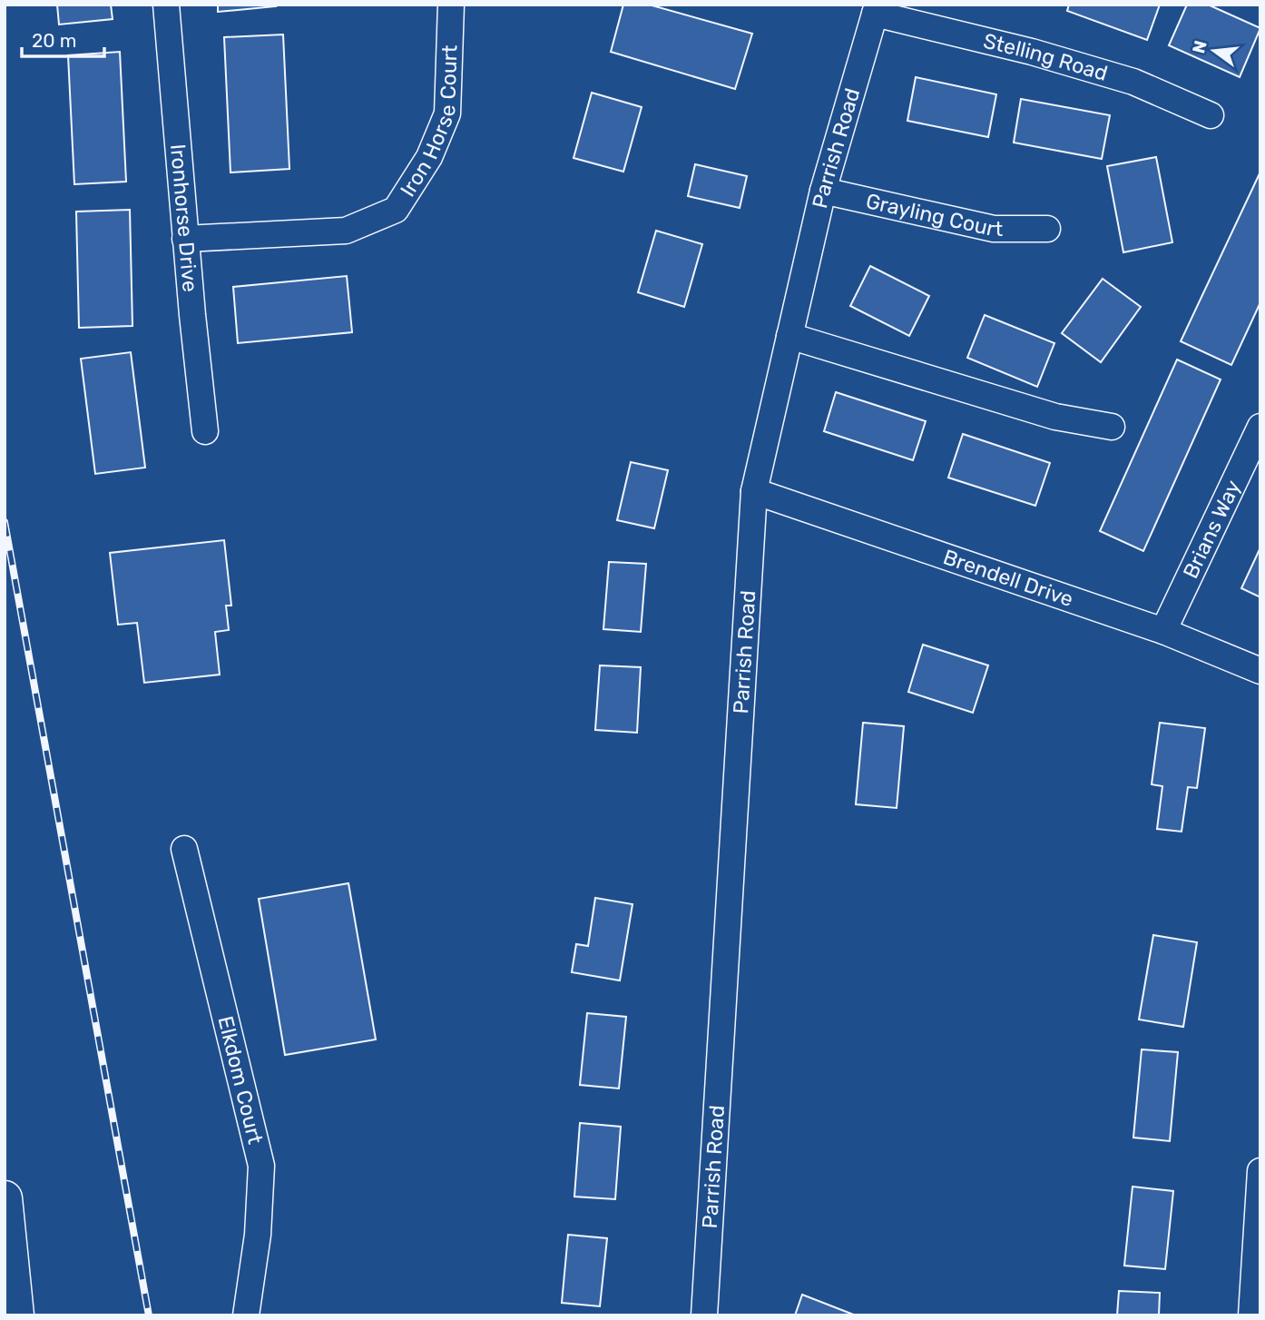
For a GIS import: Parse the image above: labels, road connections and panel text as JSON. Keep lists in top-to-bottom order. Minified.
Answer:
{"streets":{"street":["Stelling Road","Iron Horse Court","Parrish Road","Grayling Court","Ironhorse Drive","Brians Way","Brendell Drive","Elkdom Court"]},"crossings":[["Stelling Road","Parrish Road"],["Iron Horse Court","Ironhorse Drive"],["Parrish Road","Grayling Court"],["Parrish Road","Brendell Drive"],["Brians Way","Brendell Drive"]],"scale_bar":"20 m","north":"left"}
